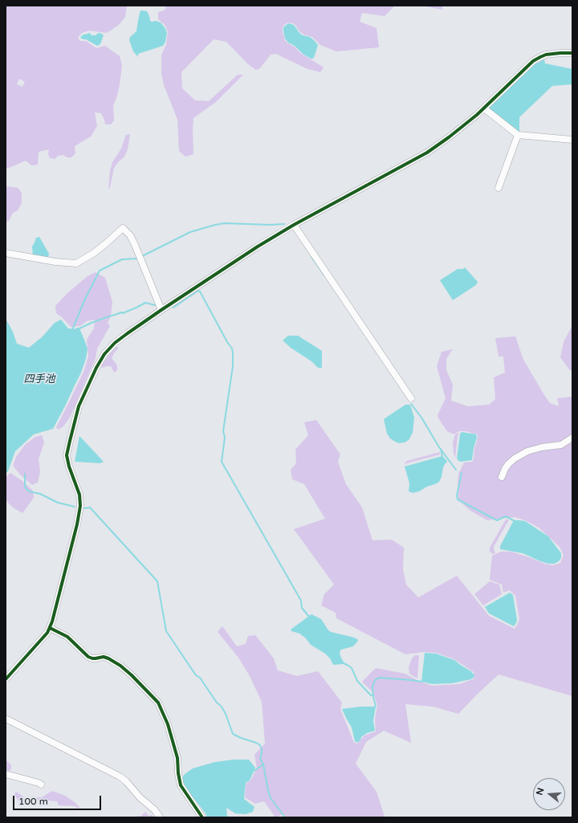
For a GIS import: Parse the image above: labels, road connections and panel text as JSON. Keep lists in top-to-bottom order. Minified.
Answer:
{"water":["四手池"],"scale_bar":"100 m","north":"left"}
